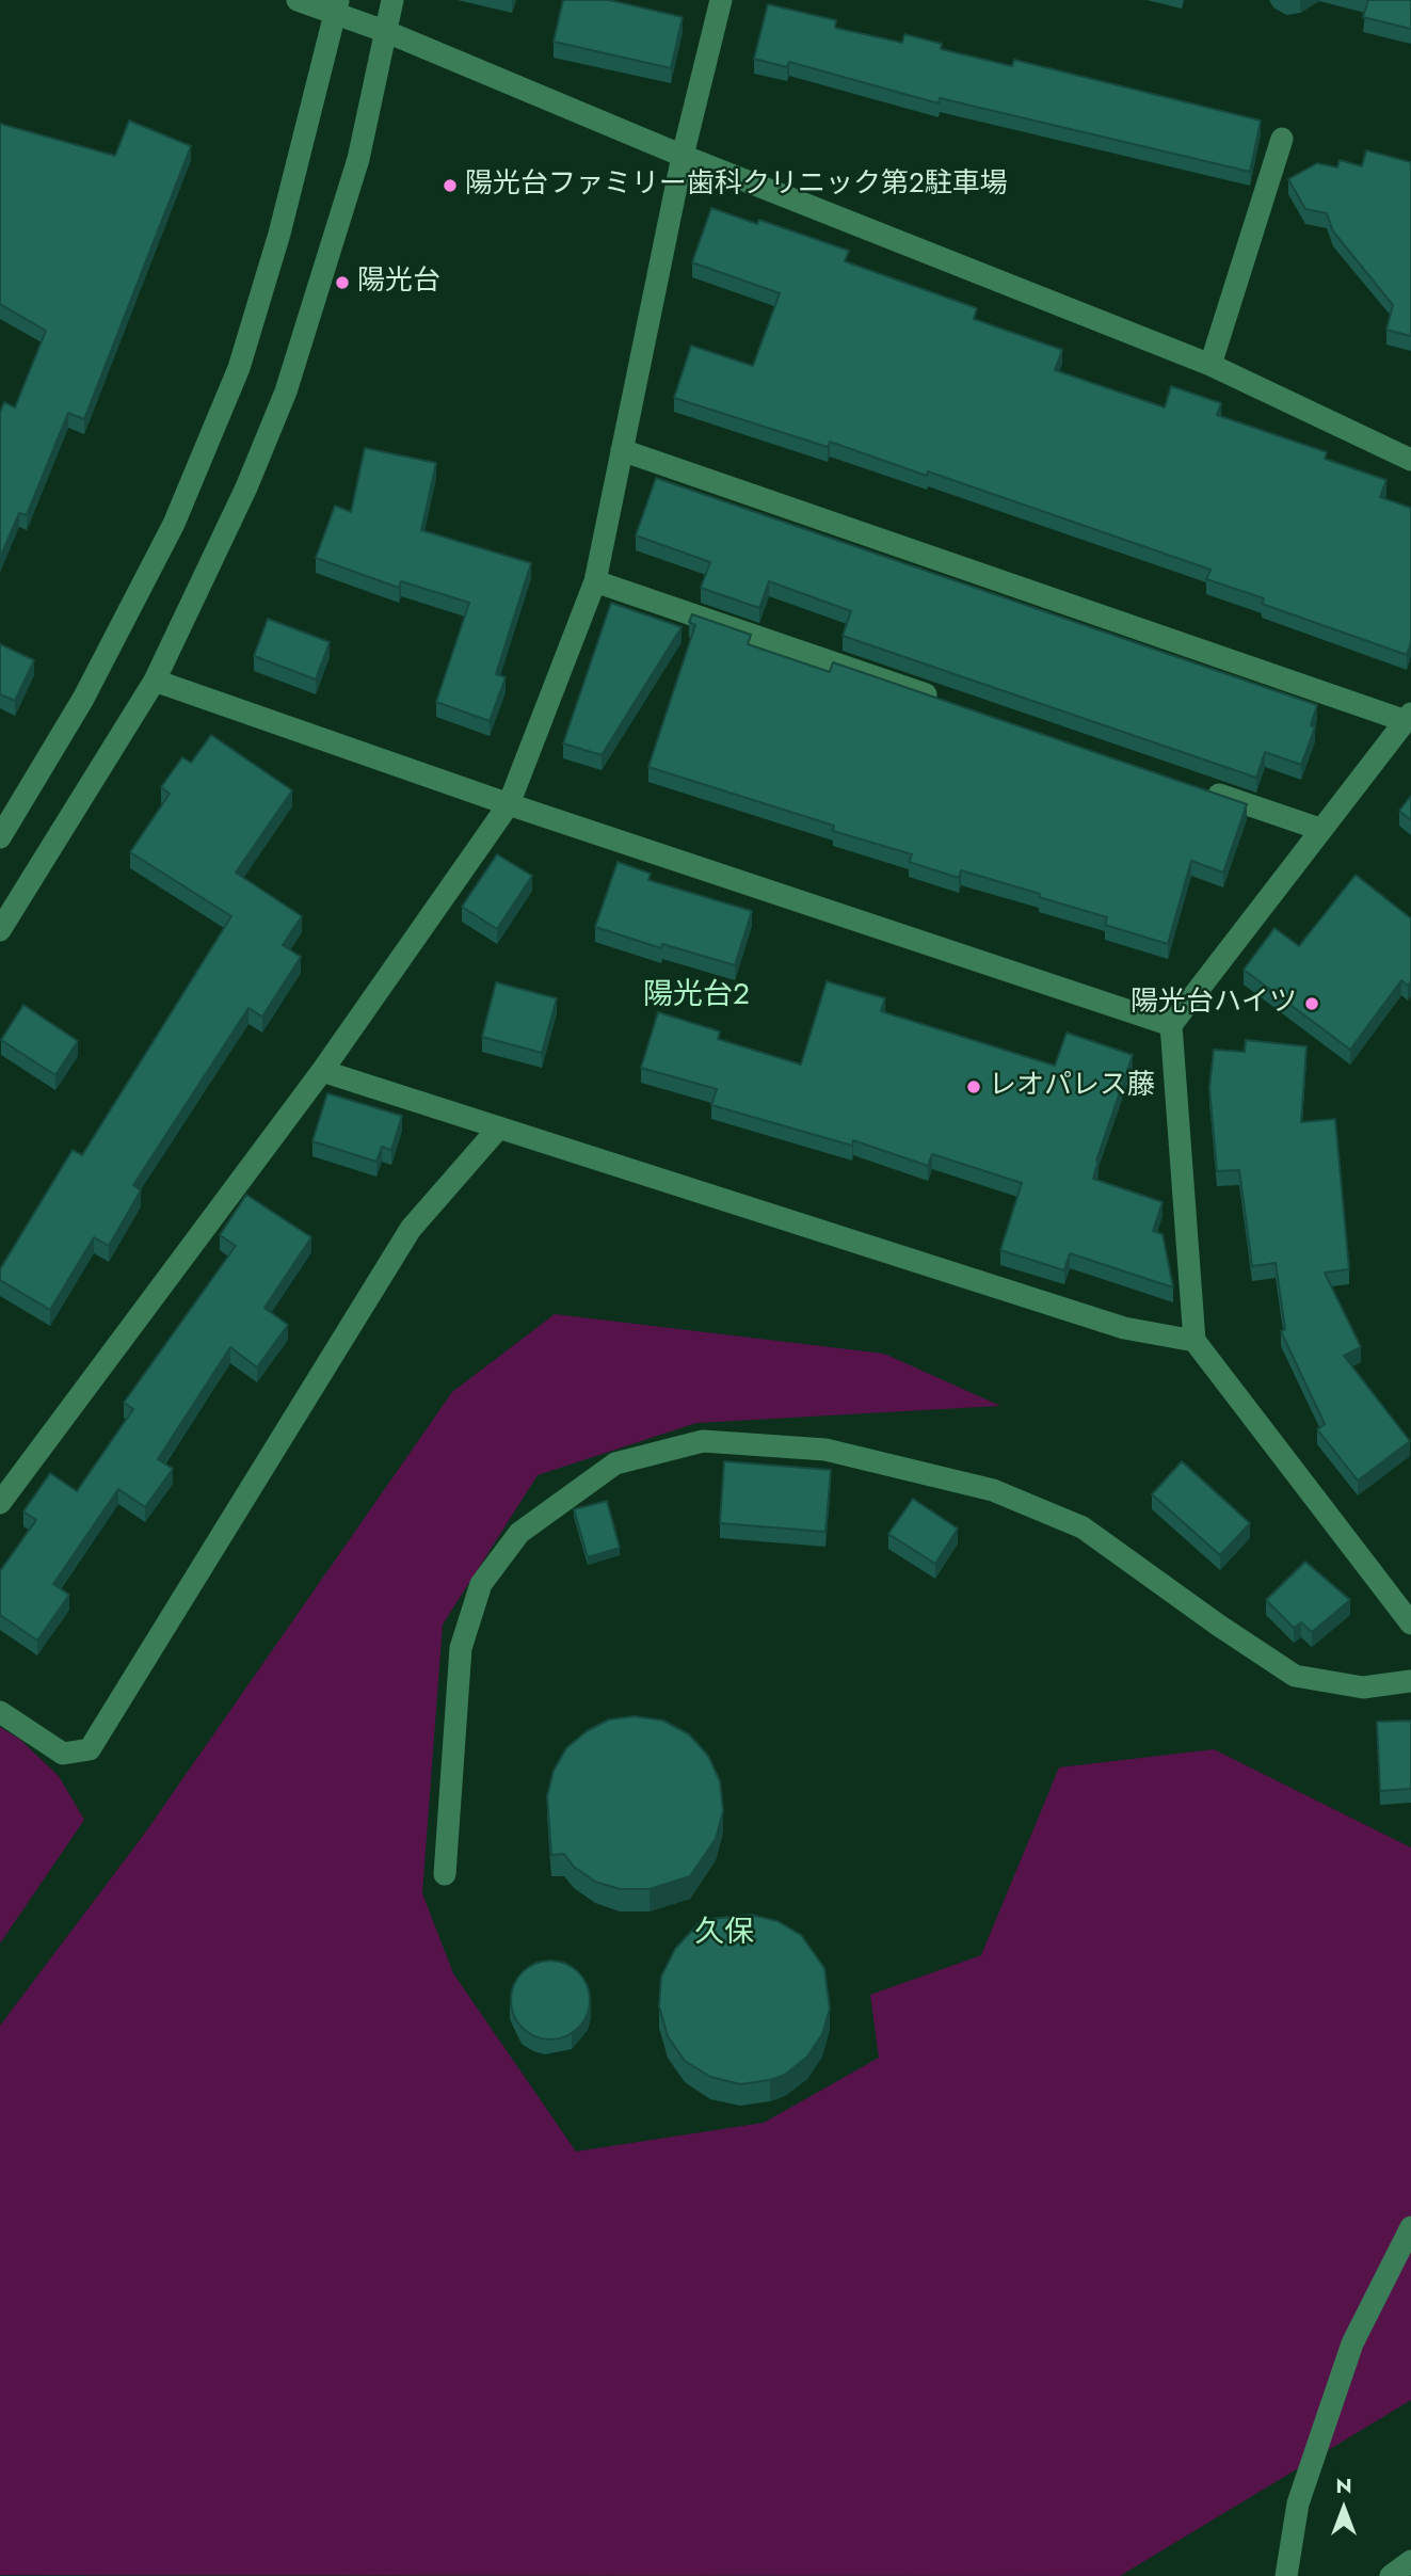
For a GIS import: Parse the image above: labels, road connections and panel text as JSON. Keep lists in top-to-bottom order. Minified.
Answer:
{"districts":["陽光台2","久保"],"places":["陽光台ファミリー歯科クリニック第2駐車場","陽光台","陽光台ハイツ","レオパレス藤"],"north":"top"}
